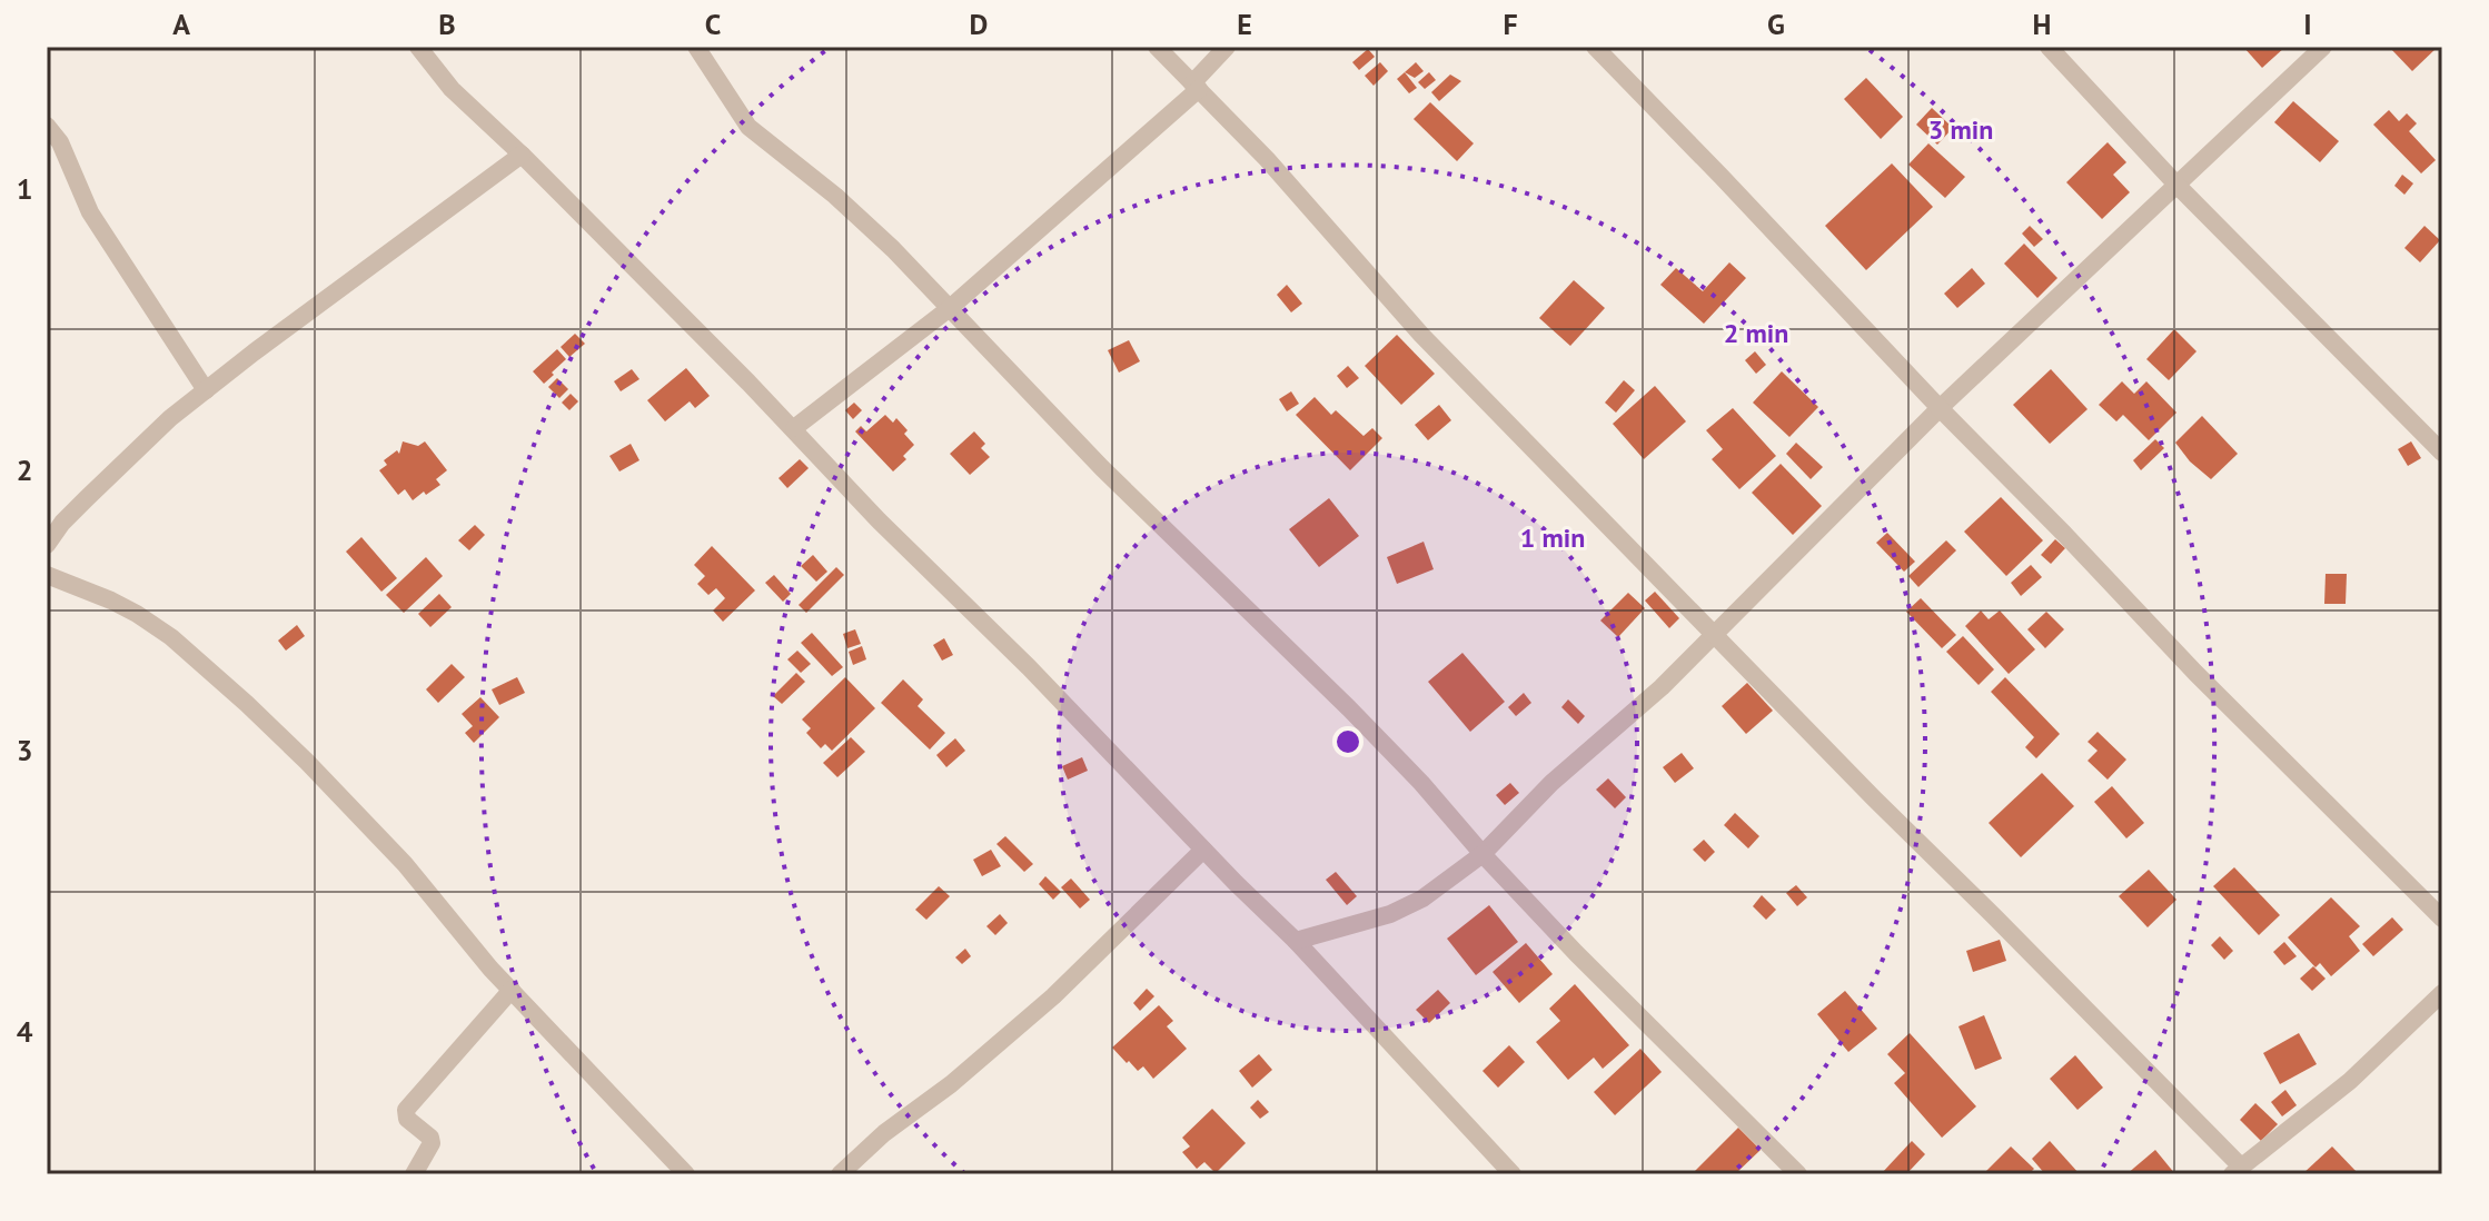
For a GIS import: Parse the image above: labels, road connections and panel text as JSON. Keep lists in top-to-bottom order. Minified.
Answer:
{"grid":{"columns":["A","B","C","D","E","F","G","H","I"],"rows":["1","2","3","4"]},"rings":["3 min","2 min","1 min"]}
